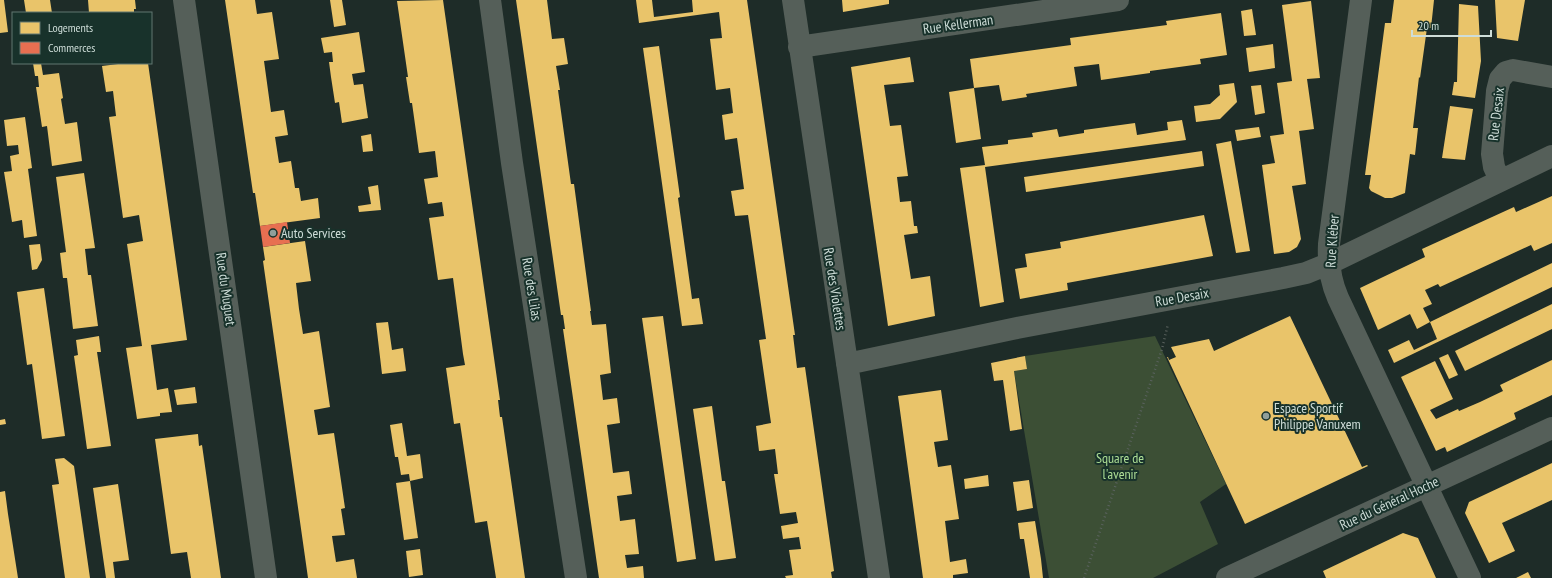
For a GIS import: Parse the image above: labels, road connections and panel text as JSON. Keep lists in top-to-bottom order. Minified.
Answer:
{"streets":{"street":["Rue Kellerman","Rue Desaix","Rue Kléber","Rue du Muguet","Rue des Lilas","Rue des Violettes","Rue du Général Hoche"]},"crossings":[["Rue Kellerman","Rue des Violettes"],["Rue Desaix","Rue Kléber"],["Rue Desaix","Rue des Violettes"],["Rue Kléber","Rue du Général Hoche"]],"parks":["Square de l'avenir"],"places":["Auto Services","Espace Sportif Philippe Vanuxem"],"legend":["Logements","Commerces"],"scale_bar":"20 m"}
